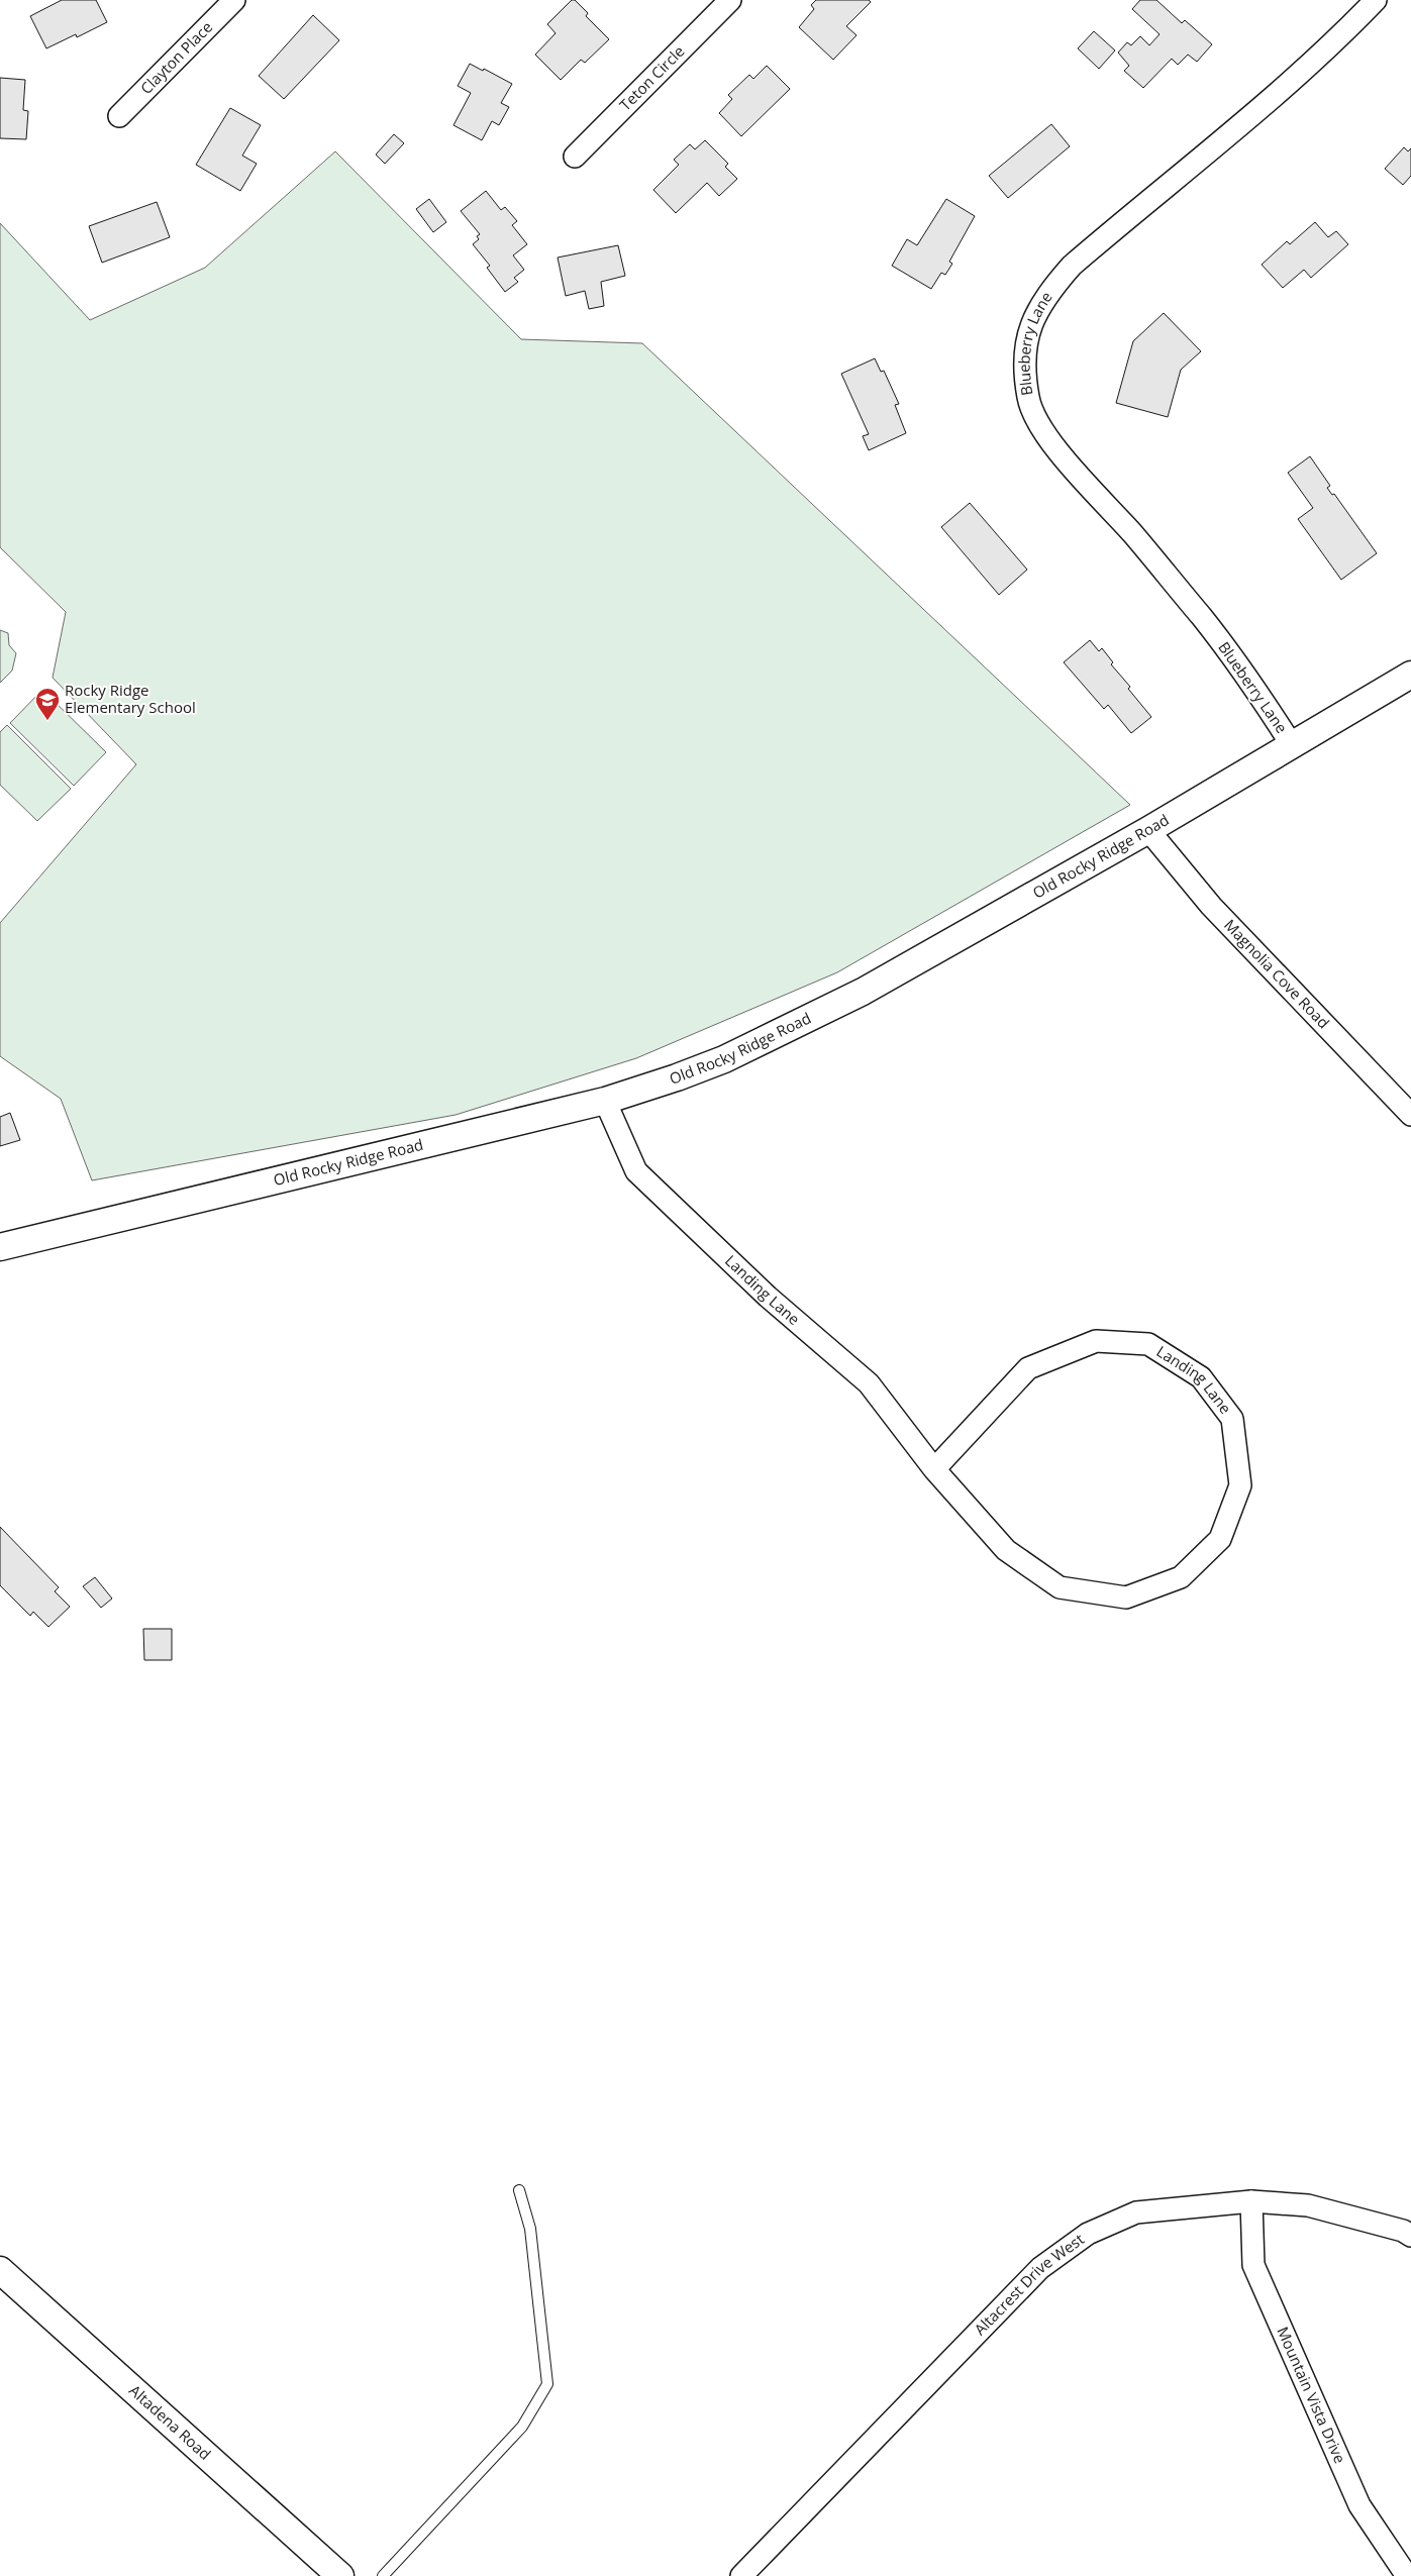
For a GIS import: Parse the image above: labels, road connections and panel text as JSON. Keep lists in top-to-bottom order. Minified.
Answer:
{"streets":{"street":["Clayton Place","Teton Circle","Blueberry Lane","Old Rocky Ridge Road","Magnolia Cove Road","Landing Lane","Altacrest Drive West","Mountain Vista Drive","Altadena Road"]},"crossings":[["Blueberry Lane","Old Rocky Ridge Road"],["Old Rocky Ridge Road","Magnolia Cove Road"],["Old Rocky Ridge Road","Landing Lane"],["Altacrest Drive West","Mountain Vista Drive"]],"places":{"school or university":["Rocky Ridge Elementary School"]}}
